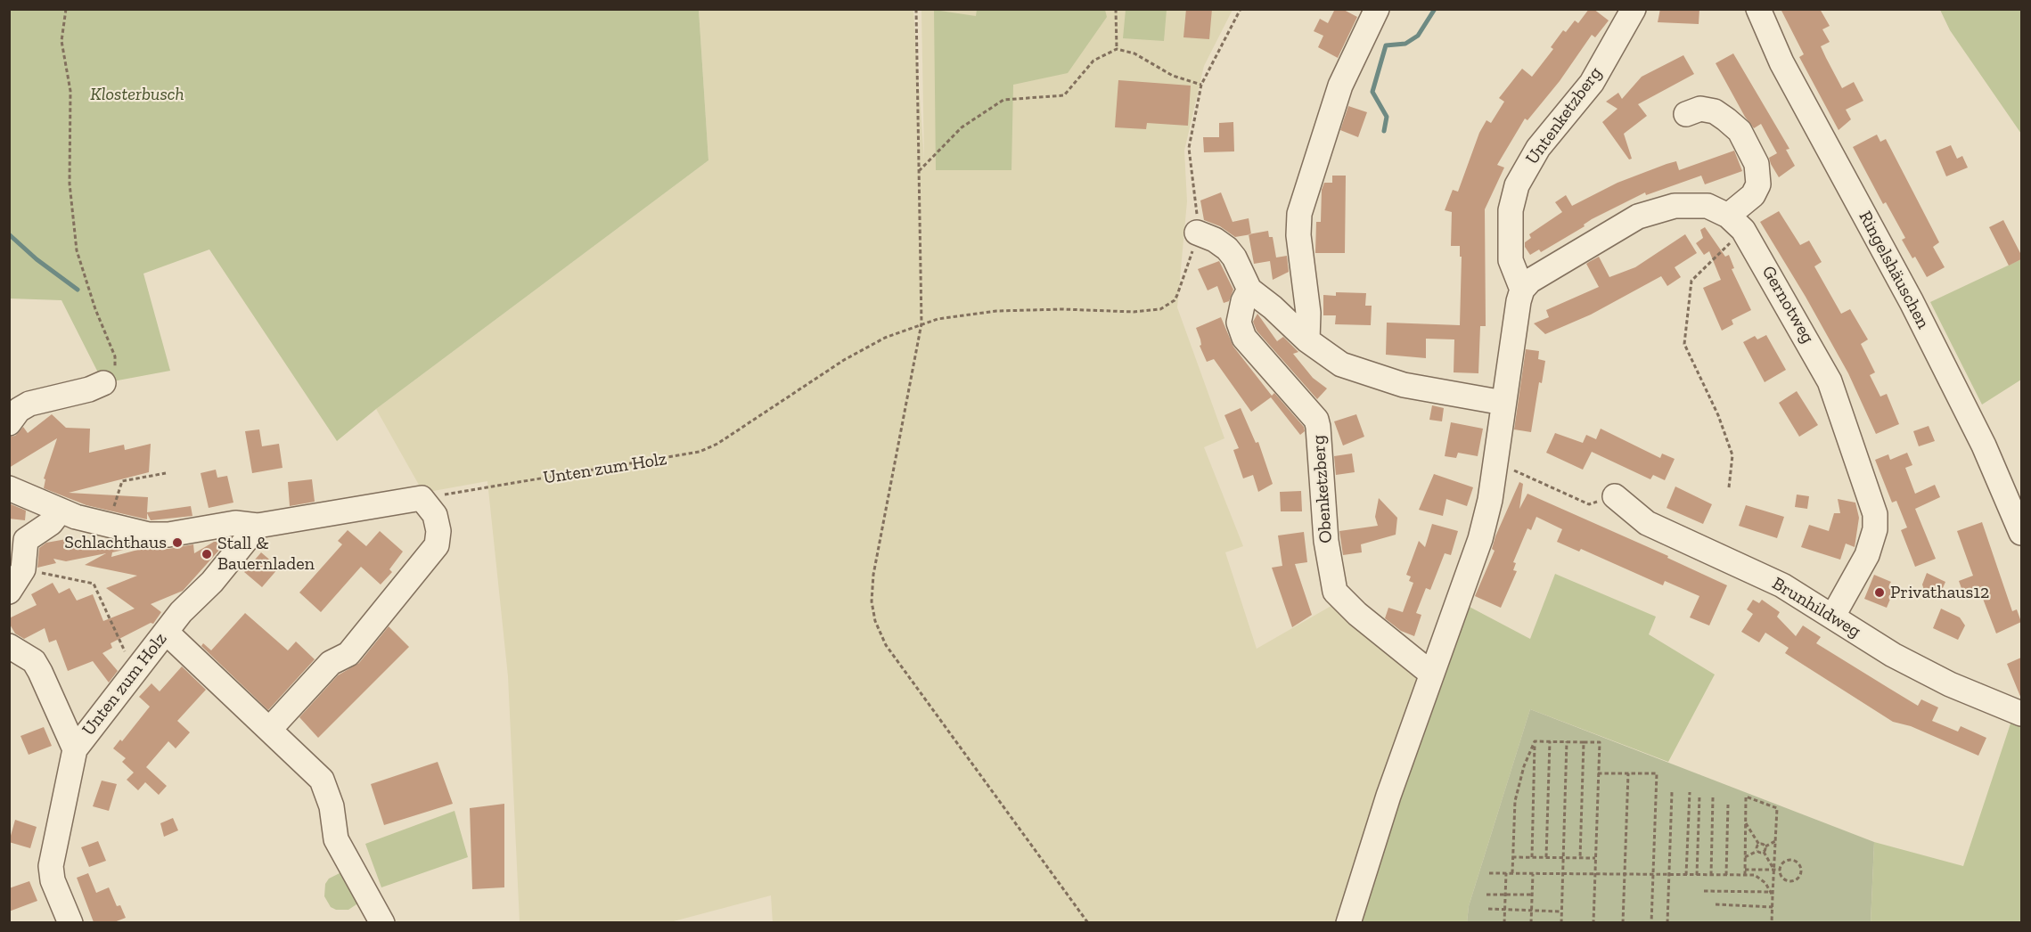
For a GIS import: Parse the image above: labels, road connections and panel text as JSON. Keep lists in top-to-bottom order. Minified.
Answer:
{"streets":{"street":["Untenketzberg","Ringelshäuschen","Gernotweg","Unten zum Holz","Obenketzberg","Brunhildweg"]},"crossings":[["Gernotweg","Brunhildweg"]],"parks":["Klosterbusch"],"places":["Schlachthaus","Stall & Bauernladen","Privathaus12"]}
